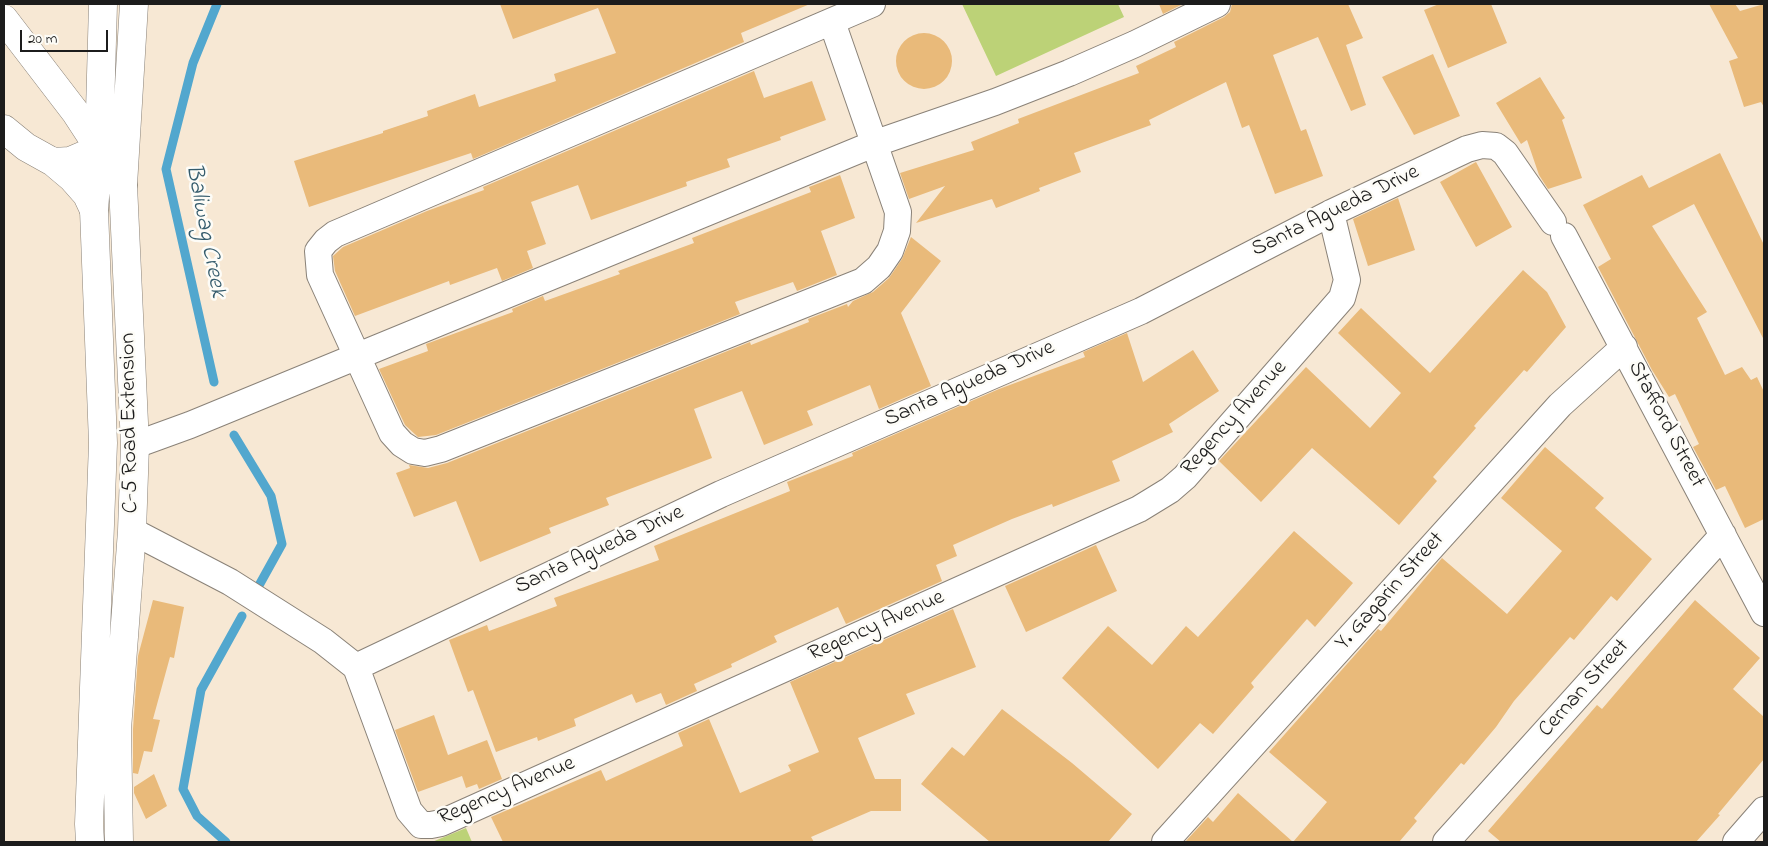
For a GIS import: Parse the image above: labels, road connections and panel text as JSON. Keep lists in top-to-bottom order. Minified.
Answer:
{"streets":{"main road":["C-5 Road Extension"],"street":["Santa Agueda Drive","Regency Avenue","Stafford Street","Y. Gagarin Street","Cernan Street"]},"crossings":[["Santa Agueda Drive","Regency Avenue"],["Santa Agueda Drive","Stafford Street"],["Stafford Street","Y. Gagarin Street"],["Stafford Street","Cernan Street"]],"water":["Baliwag Creek"],"scale_bar":"20 m"}
